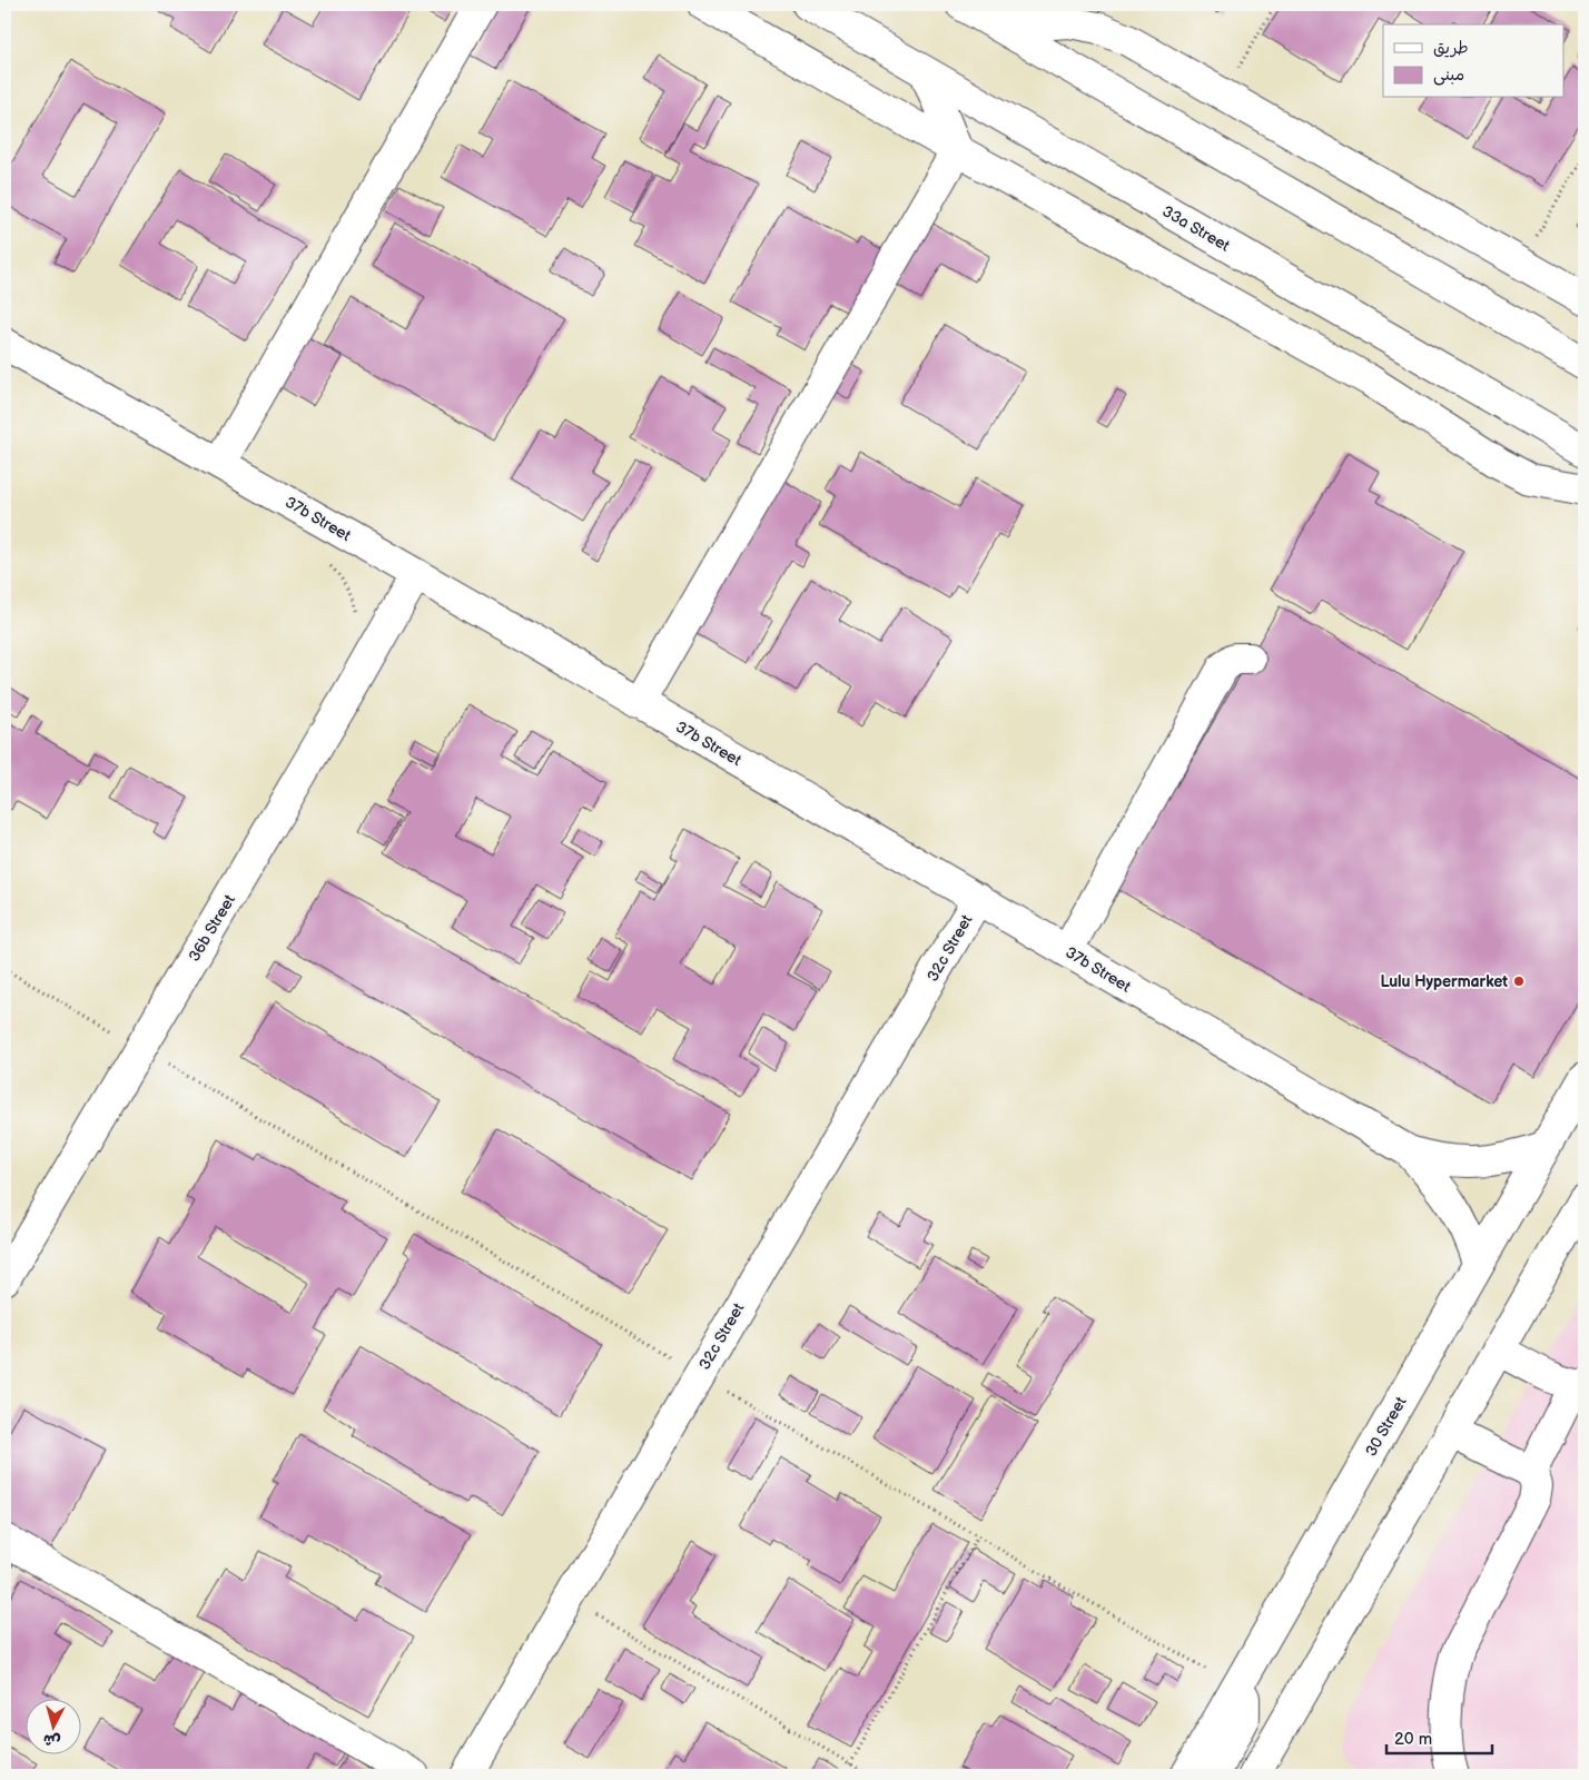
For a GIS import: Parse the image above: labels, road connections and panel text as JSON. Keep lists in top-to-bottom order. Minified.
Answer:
{"streets":{"street":["33a Street","37b Street","36b Street","32c Street","30 Street"]},"crossings":[["37b Street","36b Street"],["37b Street","32c Street"],["37b Street","30 Street"]],"places":["Lulu Hypermarket"],"legend":["طريق","مبنى"],"scale_bar":"20 m","north":"bottom"}
